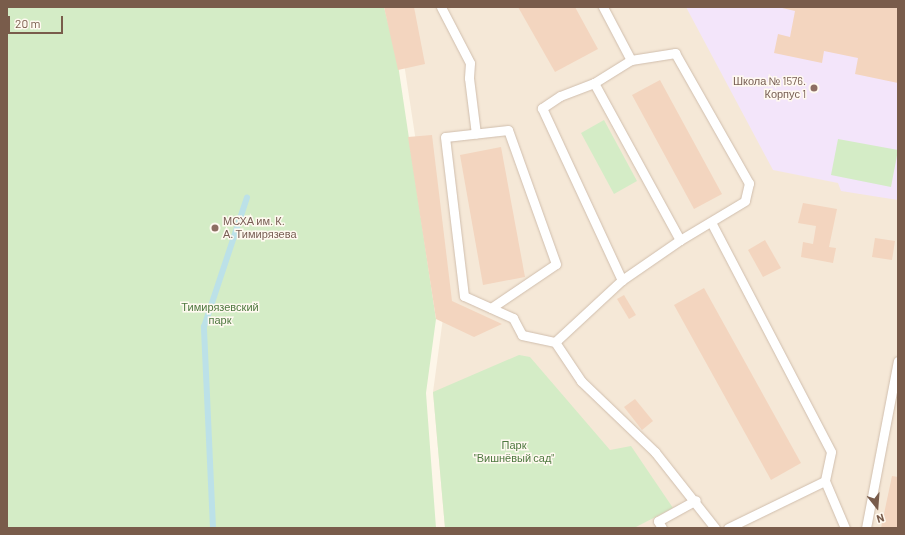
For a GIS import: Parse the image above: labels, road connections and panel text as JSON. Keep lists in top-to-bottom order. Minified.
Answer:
{"parks":["Тимирязевский парк","Парк \"Вишнёвый сад\""],"places":["Школа № 1576. Корпус 1","МСХА им. К. А. Тимирязева"],"scale_bar":"20 m","north":"bottom"}
